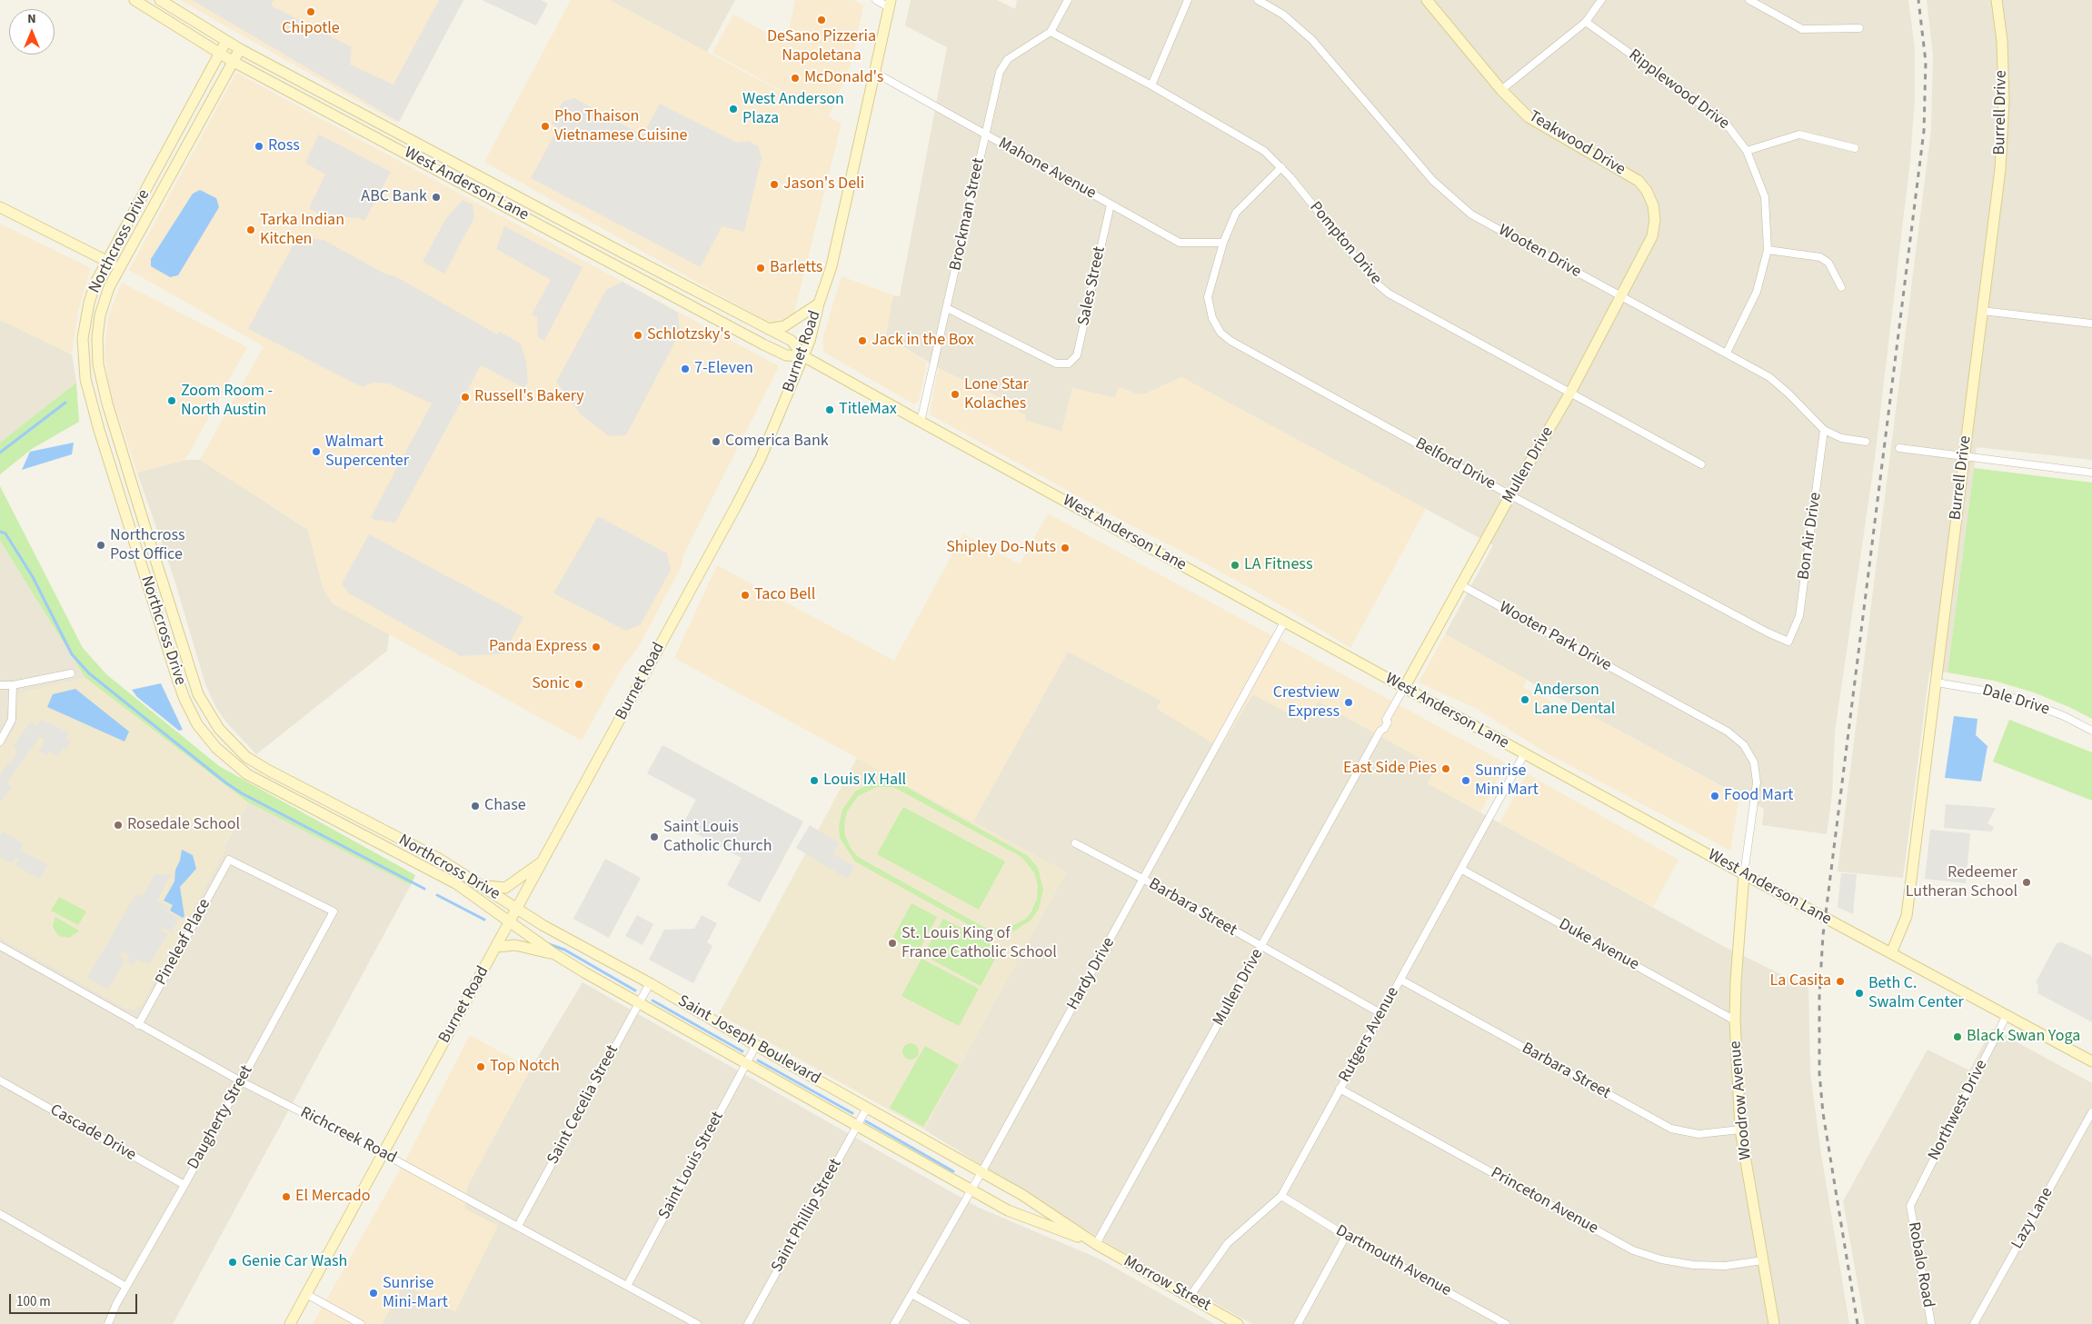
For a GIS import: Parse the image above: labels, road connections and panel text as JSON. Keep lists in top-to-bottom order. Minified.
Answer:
{"streets":{"street":["Ripplewood Drive","Burrell Drive","Teakwood Drive","Mahone Avenue","West Anderson Lane","Brockman Street","Northcross Drive","Pompton Drive","Wooten Drive","Sales Street","Burnet Road","Belford Drive","Mullen Drive","Bon Air Drive","Wooten Park Drive","Dale Drive","Barbara Street","Pineleaf Place","Duke Avenue","Hardy Drive","Rutgers Avenue","Saint Joseph Boulevard","Woodrow Avenue","Saint Cecelia Street","Northwest Drive","Daugherty Street","Cascade Drive","Richcreek Road","Saint Louis Street","Princeton Avenue","Saint Phillip Street","Lazy Lane","Dartmouth Avenue","Robalo Road","Morrow Street"]},"crossings":[["Ripplewood Drive","Wooten Drive"],["Burrell Drive","West Anderson Lane"],["Burrell Drive","Dale Drive"],["Teakwood Drive","Mullen Drive"],["Mahone Avenue","Brockman Street"],["Mahone Avenue","Sales Street"],["Mahone Avenue","Burnet Road"],["Mahone Avenue","Belford Drive"],["West Anderson Lane","Brockman Street"],["West Anderson Lane","Northcross Drive"],["West Anderson Lane","Burnet Road"],["West Anderson Lane","Mullen Drive"],["West Anderson Lane","Wooten Park Drive"],["West Anderson Lane","Hardy Drive"],["West Anderson Lane","Rutgers Avenue"],["West Anderson Lane","Woodrow Avenue"],["West Anderson Lane","Northwest Drive"],["Brockman Street","Pompton Drive"],["Brockman Street","Sales Street"],["Northcross Drive","Burnet Road"],["Northcross Drive","Saint Joseph Boulevard"],["Pompton Drive","Mullen Drive"],["Wooten Drive","Mullen Drive"],["Wooten Drive","Bon Air Drive"],["Burnet Road","Saint Joseph Boulevard"],["Burnet Road","Richcreek Road"],["Belford Drive","Mullen Drive"],["Belford Drive","Bon Air Drive"],["Mullen Drive","Wooten Park Drive"],["Mullen Drive","Barbara Street"],["Mullen Drive","Morrow Street"],["Wooten Park Drive","Woodrow Avenue"],["Barbara Street","Hardy Drive"],["Barbara Street","Rutgers Avenue"],["Barbara Street","Woodrow Avenue"],["Pineleaf Place","Daugherty Street"],["Pineleaf Place","Richcreek Road"],["Duke Avenue","Rutgers Avenue"],["Duke Avenue","Woodrow Avenue"],["Hardy Drive","Saint Joseph Boulevard"],["Hardy Drive","Morrow Street"],["Rutgers Avenue","Princeton Avenue"],["Rutgers Avenue","Dartmouth Avenue"],["Rutgers Avenue","Morrow Street"],["Saint Joseph Boulevard","Saint Cecelia Street"],["Saint Joseph Boulevard","Saint Louis Street"],["Saint Joseph Boulevard","Saint Phillip Street"],["Saint Joseph Boulevard","Morrow Street"],["Woodrow Avenue","Princeton Avenue"],["Saint Cecelia Street","Richcreek Road"],["Northwest Drive","Robalo Road"],["Daugherty Street","Cascade Drive"],["Daugherty Street","Richcreek Road"],["Richcreek Road","Saint Louis Street"]],"places":["Chipotle","DeSano Pizzeria Napoletana","McDonald's","West Anderson Plaza","Pho Thaison Vietnamese Cuisine","Ross","Jason's Deli","ABC Bank","Tarka Indian Kitchen","Barletts","Schlotzsky's","Jack in the Box","7-Eleven","Lone Star Kolaches","Russell's Bakery","Zoom Room - North Austin","TitleMax","Comerica Bank","Walmart Supercenter","Northcross Post Office","Shipley Do-Nuts","LA Fitness","Taco Bell","Panda Express","Sonic","Anderson Lane Dental","Crestview Express","East Side Pies","Louis IX Hall","Sunrise Mini Mart","Food Mart","Chase","Rosedale School","Saint Louis Catholic Church","Redeemer Lutheran School","St. Louis King of France Catholic School","La Casita","Beth C. Swalm Center","Black Swan Yoga","Top Notch","El Mercado","Genie Car Wash","Sunrise Mini-Mart"],"scale_bar":"100 m","north":"top"}
